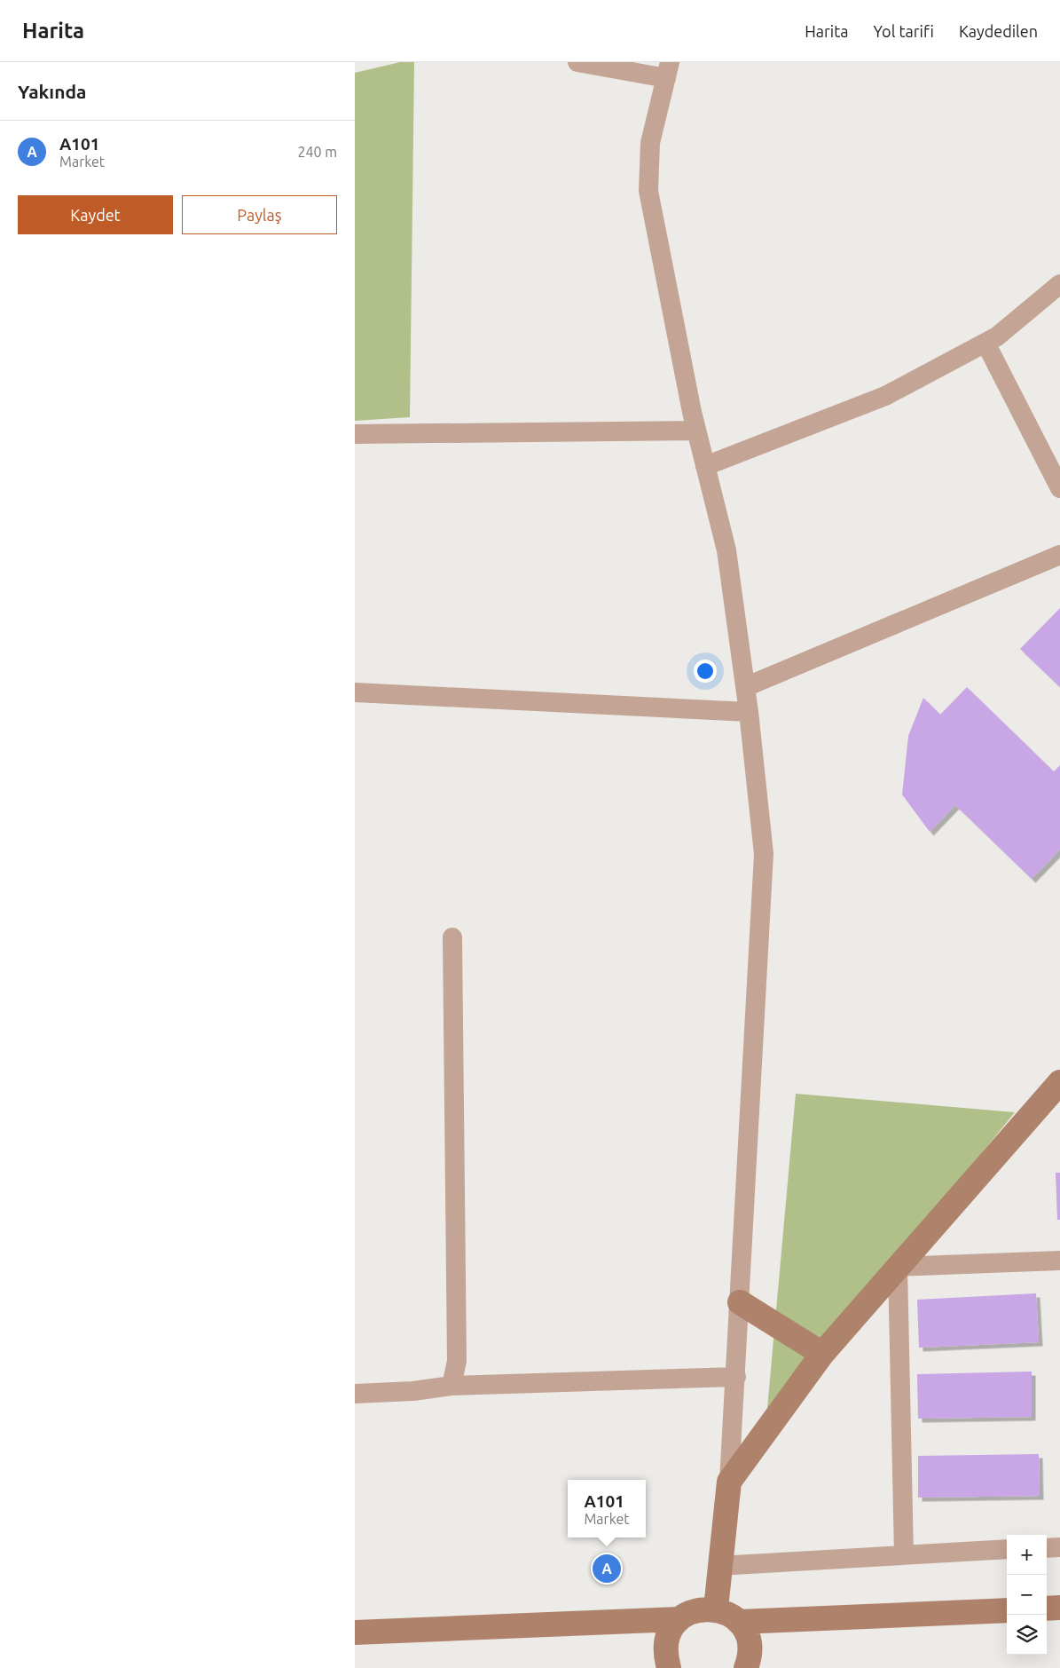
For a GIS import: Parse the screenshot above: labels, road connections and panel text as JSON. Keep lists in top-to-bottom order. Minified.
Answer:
{"page":{"header":"Harita","nav":["Harita","Yol tarifi","Kaydedilen"],"heading":"Yakında","list":[{"mark":"A","name":"A101","note":"Market","value":"240 m"}],"buttons":["Kaydet","Paylaş"],"popup":["A101","Market"],"map_buttons":["+","−"],"pins":"A"}}
